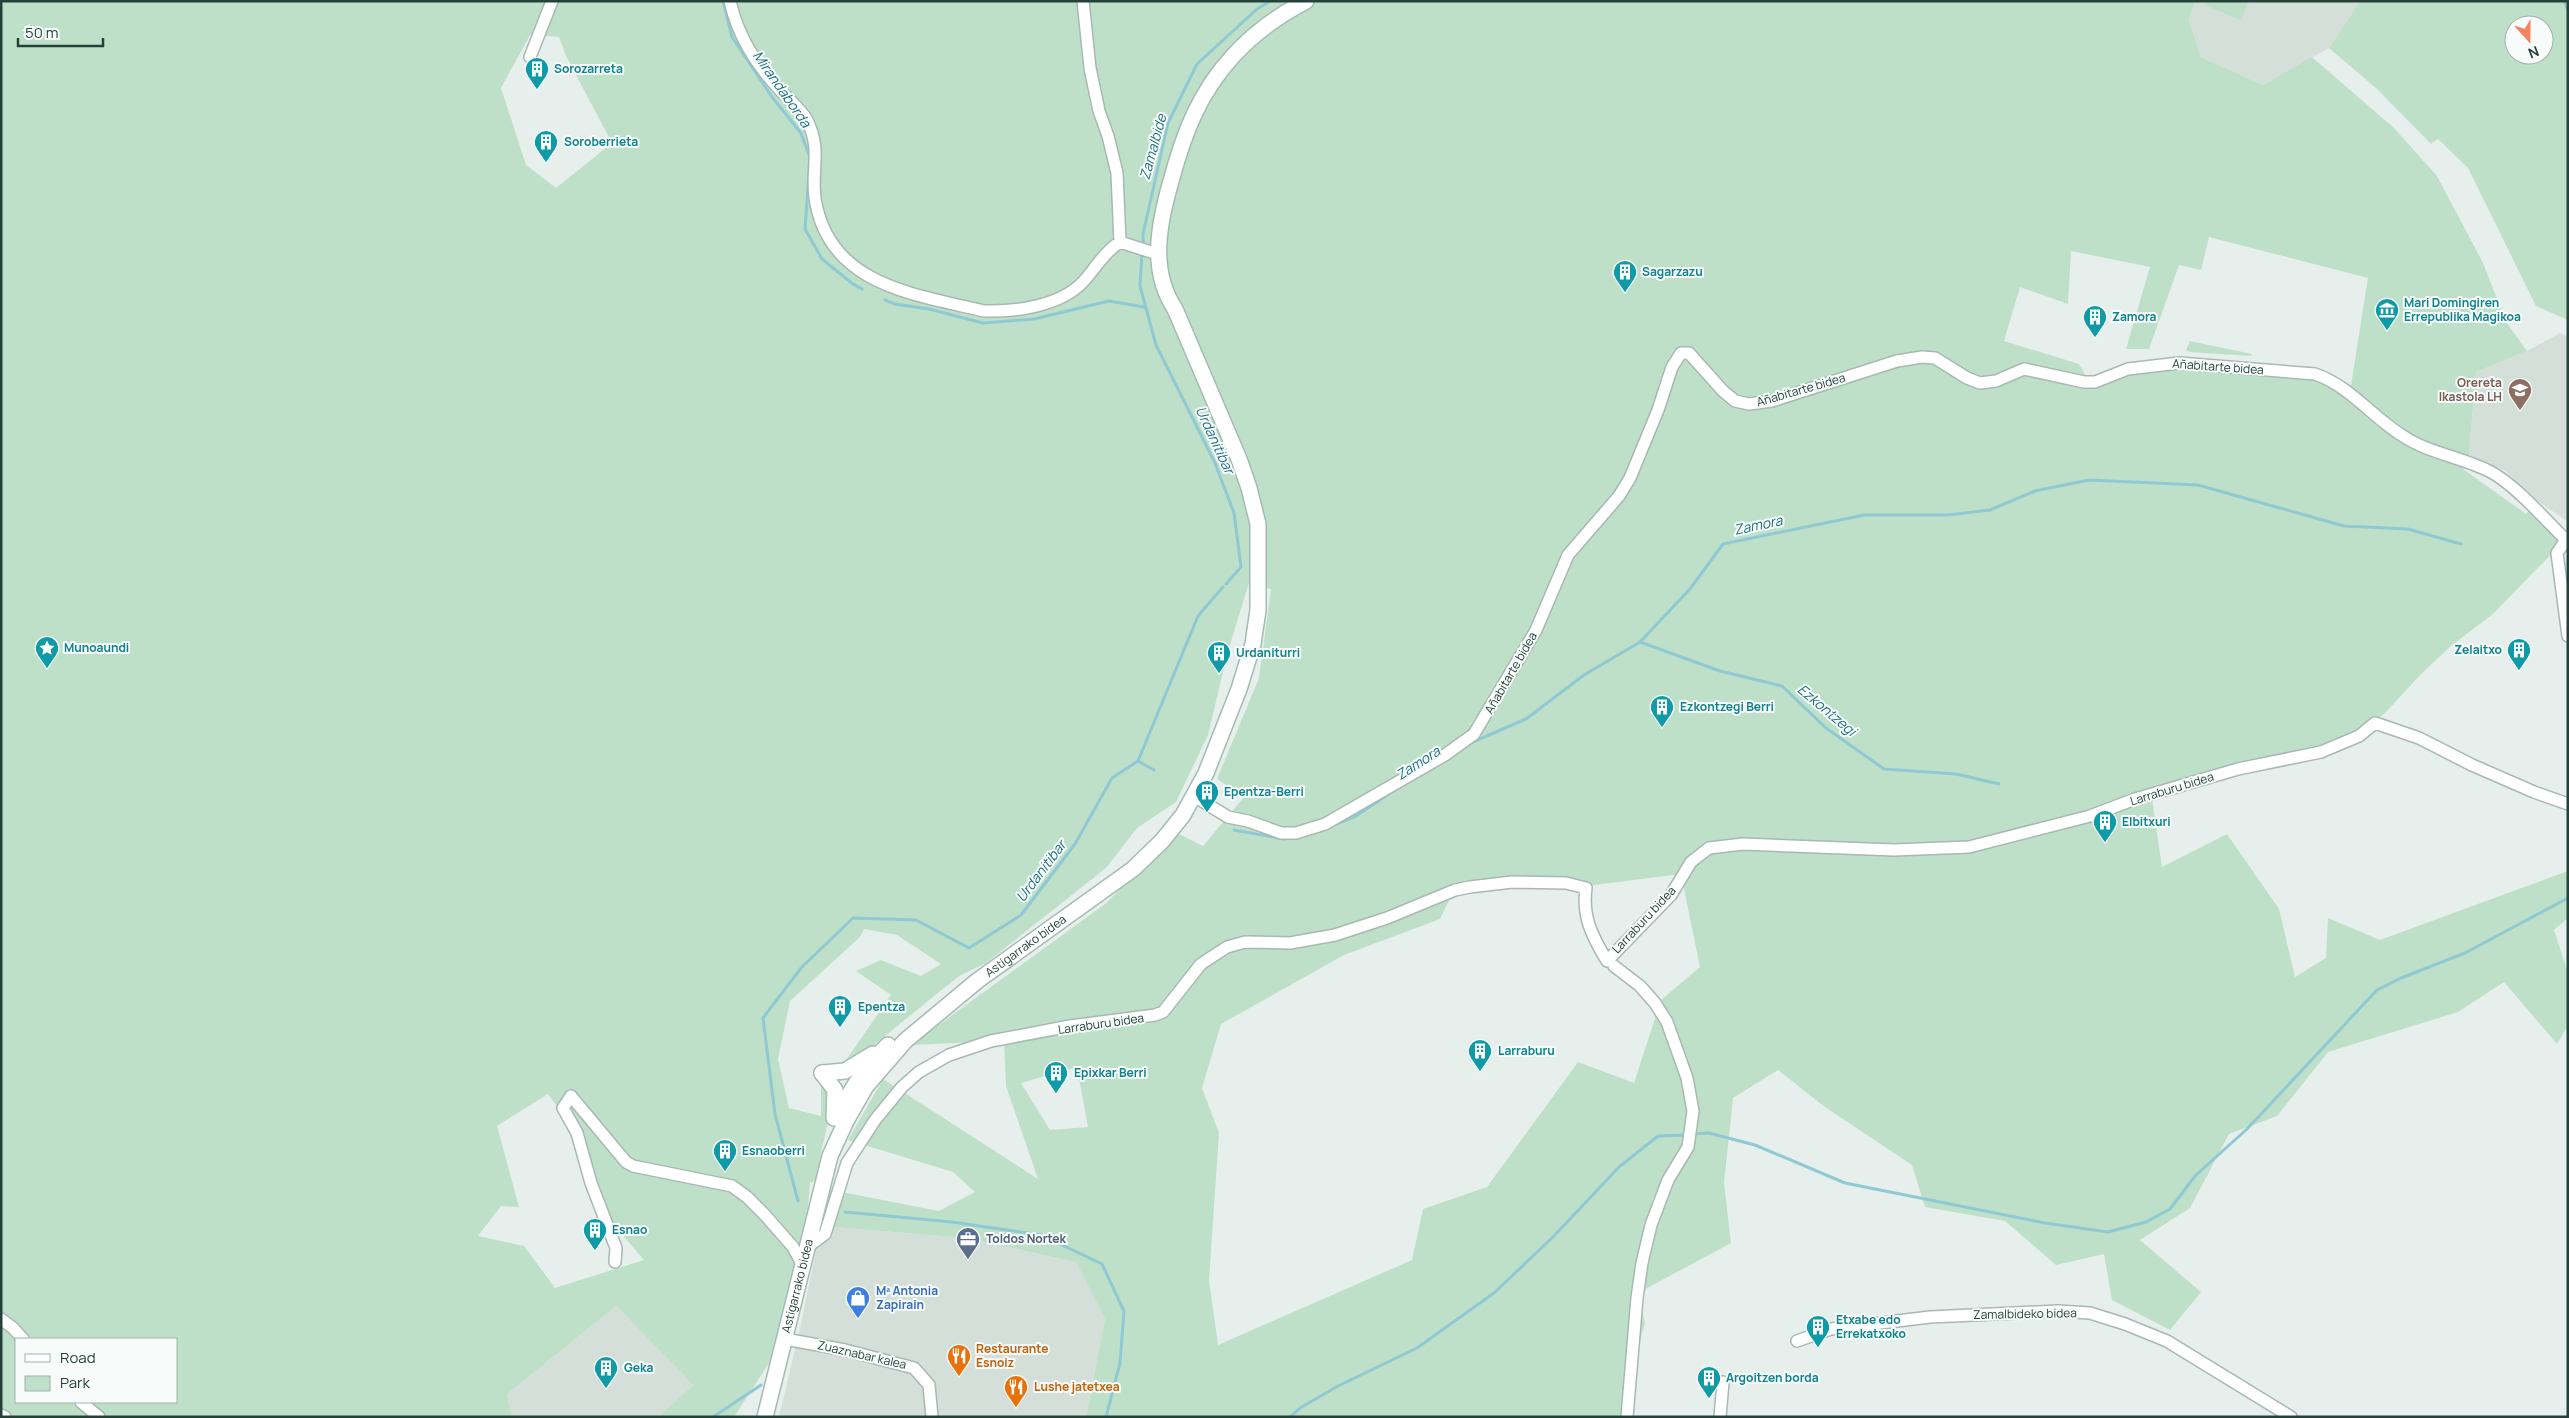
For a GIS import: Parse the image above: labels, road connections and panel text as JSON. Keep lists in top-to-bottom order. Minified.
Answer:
{"streets":{"main road":["Astigarrako bidea"],"street":["Añabitarte bidea","Larraburu bidea","Zamalbideko bidea","Zuaznabar kalea"]},"crossings":[["Añabitarte bidea","Astigarrako bidea"],["Larraburu bidea","Astigarrako bidea"],["Astigarrako bidea","Zuaznabar kalea"]],"water":["Mirandaborda","Zamalbide","Urdanitibar","Zamora","Ezkontzegi"],"places":{"building":["Sorozarreta","Soroberrieta","Sagarzazu","Zamora","Zelaitxo","Urdaniturri","Ezkontzegi Berri","Epentza-Berri","Elbitxuri","Epentza","Larraburu","Epixkar Berri","Esnaoberri","Esnao","Etxabe edo Errekatxoko","Geka","Argoitzen borda"],"museum":["Mari Domingiren Errepublika Magikoa"],"school or university":["Orereta Ikastola LH"],"place":["Munoaundi"],"office":["Toldos Nortek"],"shop":["Mª Antonia Zapirain"],"restaurant":["Restaurante Esnoiz","Lushe jatetxea"]},"legend":["Road","Park"],"scale_bar":"50 m","north":"bottom"}
